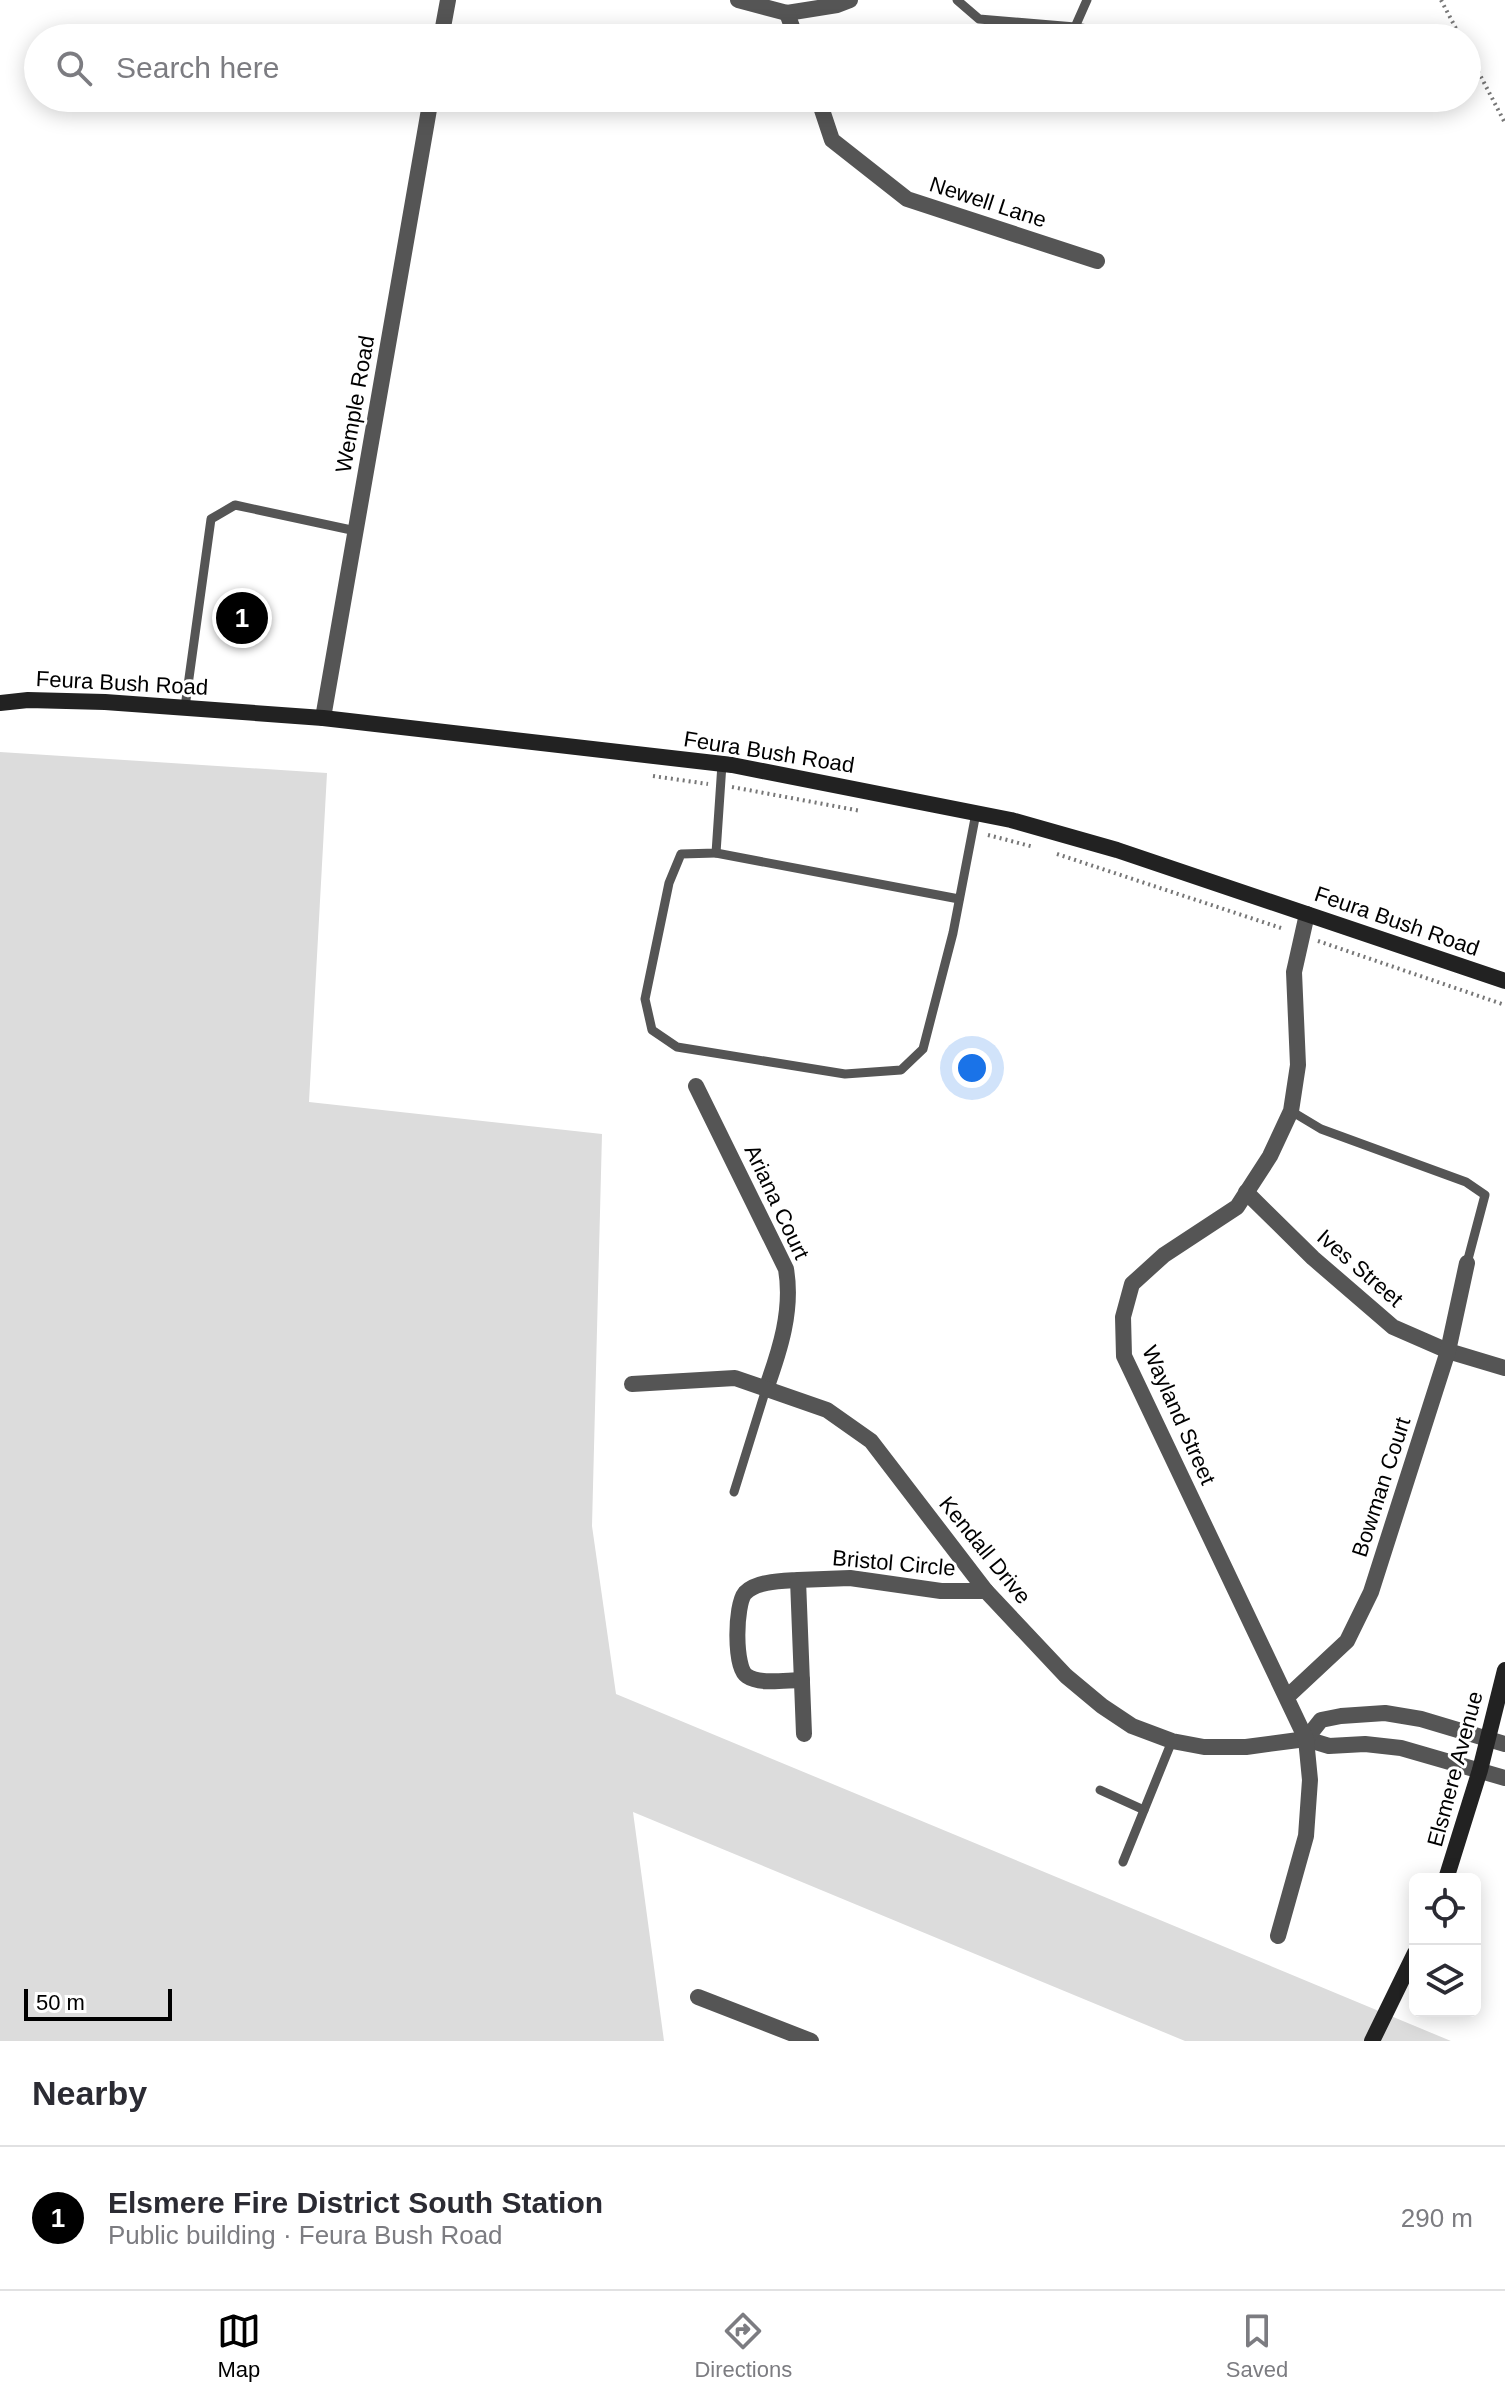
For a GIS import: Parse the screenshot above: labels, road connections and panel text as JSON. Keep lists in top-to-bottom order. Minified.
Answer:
{"streets":{"main road":["Feura Bush Road","Elsmere Avenue"],"street":["Newell Lane","Wemple Road","Ariana Court","Ives Street","Wayland Street","Bowman Court","Kendall Drive","Bristol Circle"]},"crossings":[["Wemple Road","Feura Bush Road"],["Feura Bush Road","Wayland Street"],["Ariana Court","Kendall Drive"],["Ives Street","Wayland Street"],["Ives Street","Bowman Court"],["Wayland Street","Bowman Court"],["Wayland Street","Kendall Drive"],["Kendall Drive","Bristol Circle"],["Kendall Drive","Elsmere Avenue"]],"scale_bar":"50 m","page":{"search":"Search here","pins":"1","scale":"50 m","heading":"Nearby","list":[{"mark":"1","name":"Elsmere Fire District South Station","note":"Public building · Feura Bush Road","value":"290 m"}],"nav":["Map","Directions","Saved"]}}
